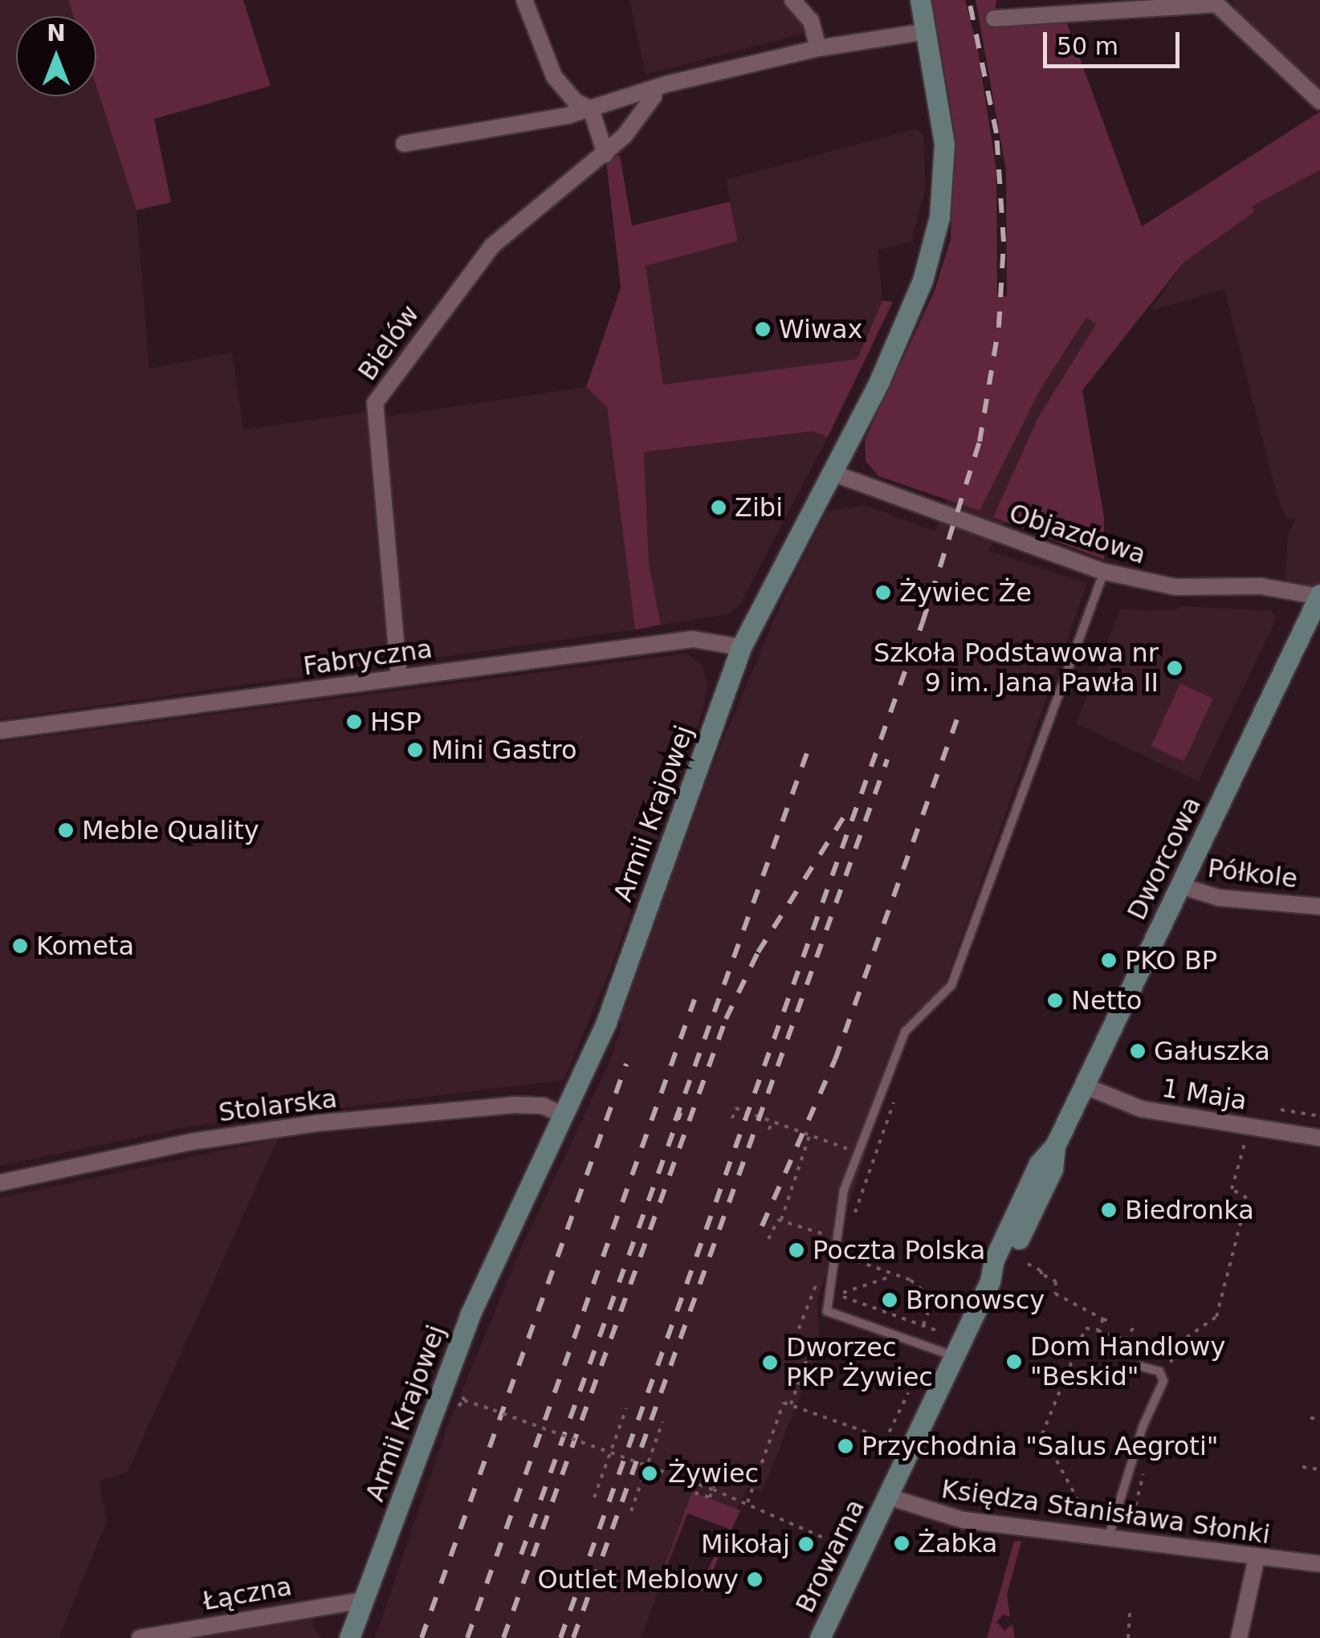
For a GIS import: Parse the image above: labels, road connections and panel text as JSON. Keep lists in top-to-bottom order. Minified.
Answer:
{"streets":{"street":["Bielów","Objazdowa","Fabryczna","Armii Krajowej","Dworcowa","Półkole","1 Maja","Stolarska","Księdza Stanisława Słonki","Browarna","Łączna"]},"crossings":[["Bielów","Fabryczna"],["Objazdowa","Armii Krajowej"],["Objazdowa","Dworcowa"],["Fabryczna","Armii Krajowej"],["Armii Krajowej","Stolarska"],["Armii Krajowej","Łączna"],["Dworcowa","Półkole"],["Dworcowa","1 Maja"],["Dworcowa","Księdza Stanisława Słonki"],["Dworcowa","Browarna"],["Księdza Stanisława Słonki","Browarna"]],"places":["Wiwax","Zibi","Żywiec Że","Szkoła Podstawowa nr 9 im. Jana Pawła II","HSP","Mini Gastro","Meble Quality","Kometa","PKO BP","Netto","Gałuszka","Biedronka","Poczta Polska","Bronowscy","Dom Handlowy \"Beskid\"","Dworzec PKP Żywiec","Przychodnia \"Salus Aegroti\"","Żywiec","Żabka","Mikołaj","Outlet Meblowy"],"scale_bar":"50 m","north":"top"}
